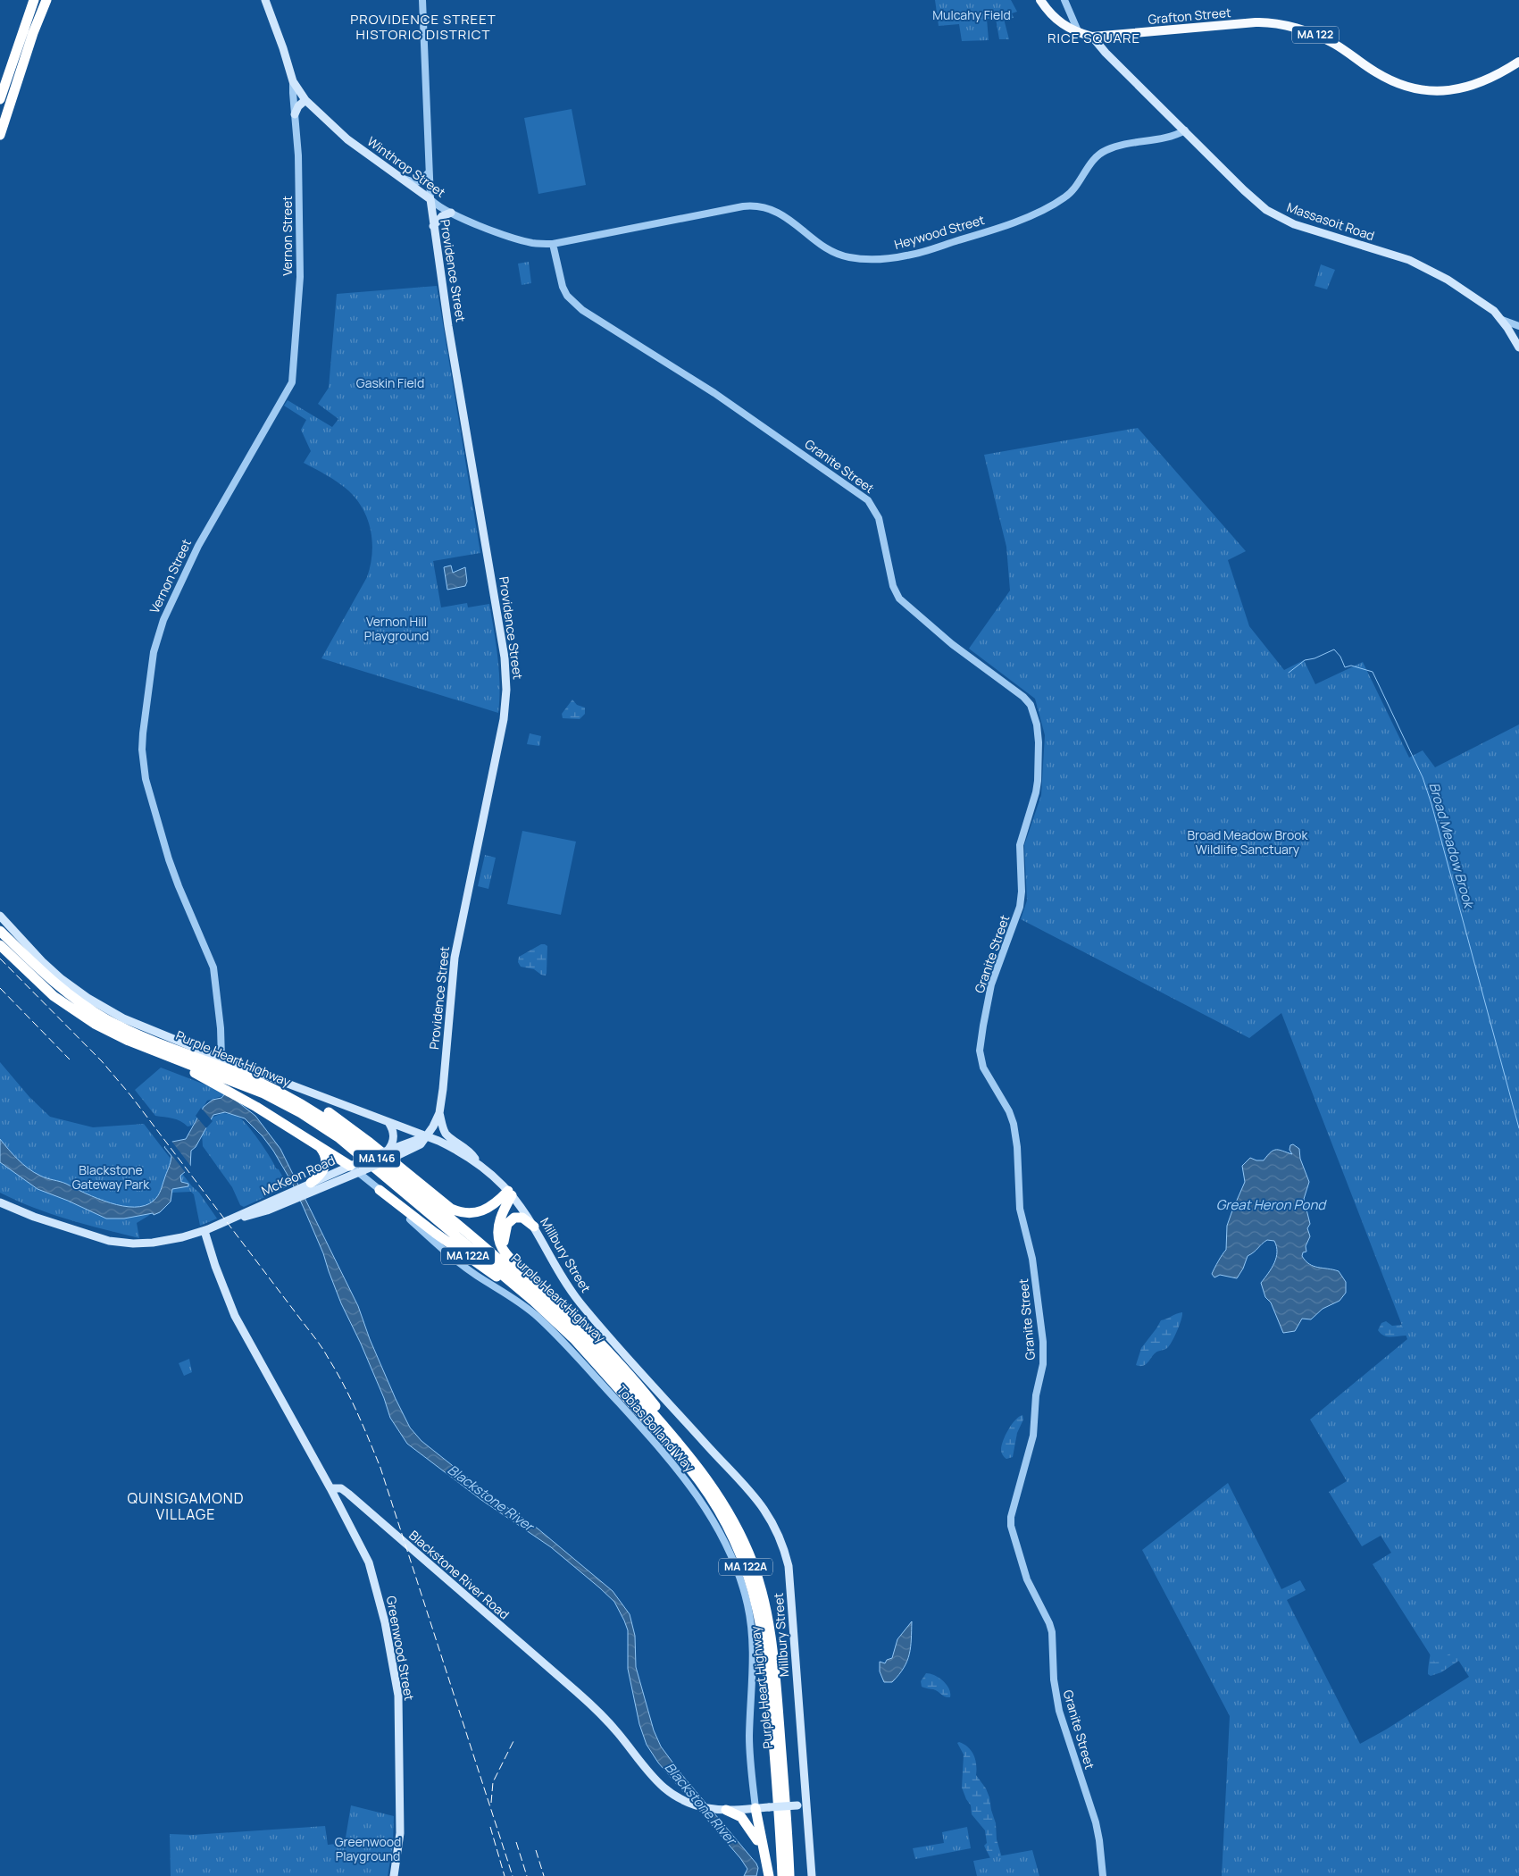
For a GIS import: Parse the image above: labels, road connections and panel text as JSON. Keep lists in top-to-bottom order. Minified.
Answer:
{"streets":{"highway":["Grafton Street","MA 122","Purple Heart Highway","MA 146","MA 122A"],"main road":["Winthrop Street","Massasoit Road","Providence Street","McKeon Road","Millbury Street","Blackstone River Road","Greenwood Street"],"street":["Heywood Street","Vernon Street","Granite Street","Tobias Bolland Way"]},"crossings":[["Grafton Street","Massasoit Road"],["Winthrop Street","Heywood Street"],["Winthrop Street","Vernon Street"],["Winthrop Street","Providence Street"],["Winthrop Street","Granite Street"],["Massasoit Road","Heywood Street"],["Heywood Street","Granite Street"],["Vernon Street","Purple Heart Highway"],["Vernon Street","Millbury Street"],["Providence Street","McKeon Road"],["Providence Street","Millbury Street"],["Purple Heart Highway","Millbury Street"],["Purple Heart Highway","MA 122A"],["McKeon Road","Millbury Street"],["McKeon Road","Tobias Bolland Way"],["Millbury Street","MA 122A"],["Millbury Street","Blackstone River Road"],["MA 122A","Tobias Bolland Way"],["Tobias Bolland Way","Blackstone River Road"],["Blackstone River Road","Greenwood Street"]],"districts":["PROVIDENCE STREET HISTORIC DISTRICT","RICE SQUARE","QUINSIGAMOND VILLAGE"],"water":["Broad Meadow Brook","Great Heron Pond","Blackstone River"],"parks":["Mulcahy Field","Gaskin Field","Vernon Hill Playground","Broad Meadow Brook Wildlife Sanctuary","Blackstone Gateway Park","Greenwood Playground"]}
